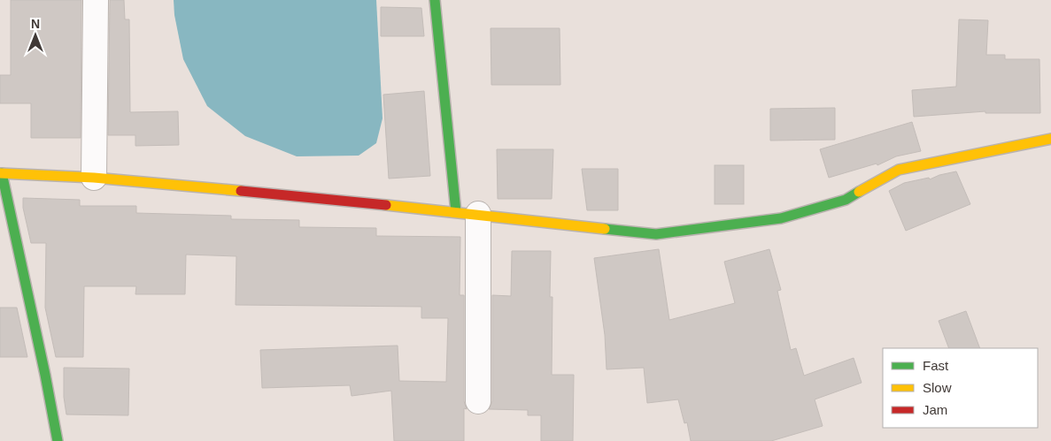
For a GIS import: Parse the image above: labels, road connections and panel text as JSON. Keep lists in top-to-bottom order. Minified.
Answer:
{"legend":["Fast","Slow","Jam"],"north":"top"}
